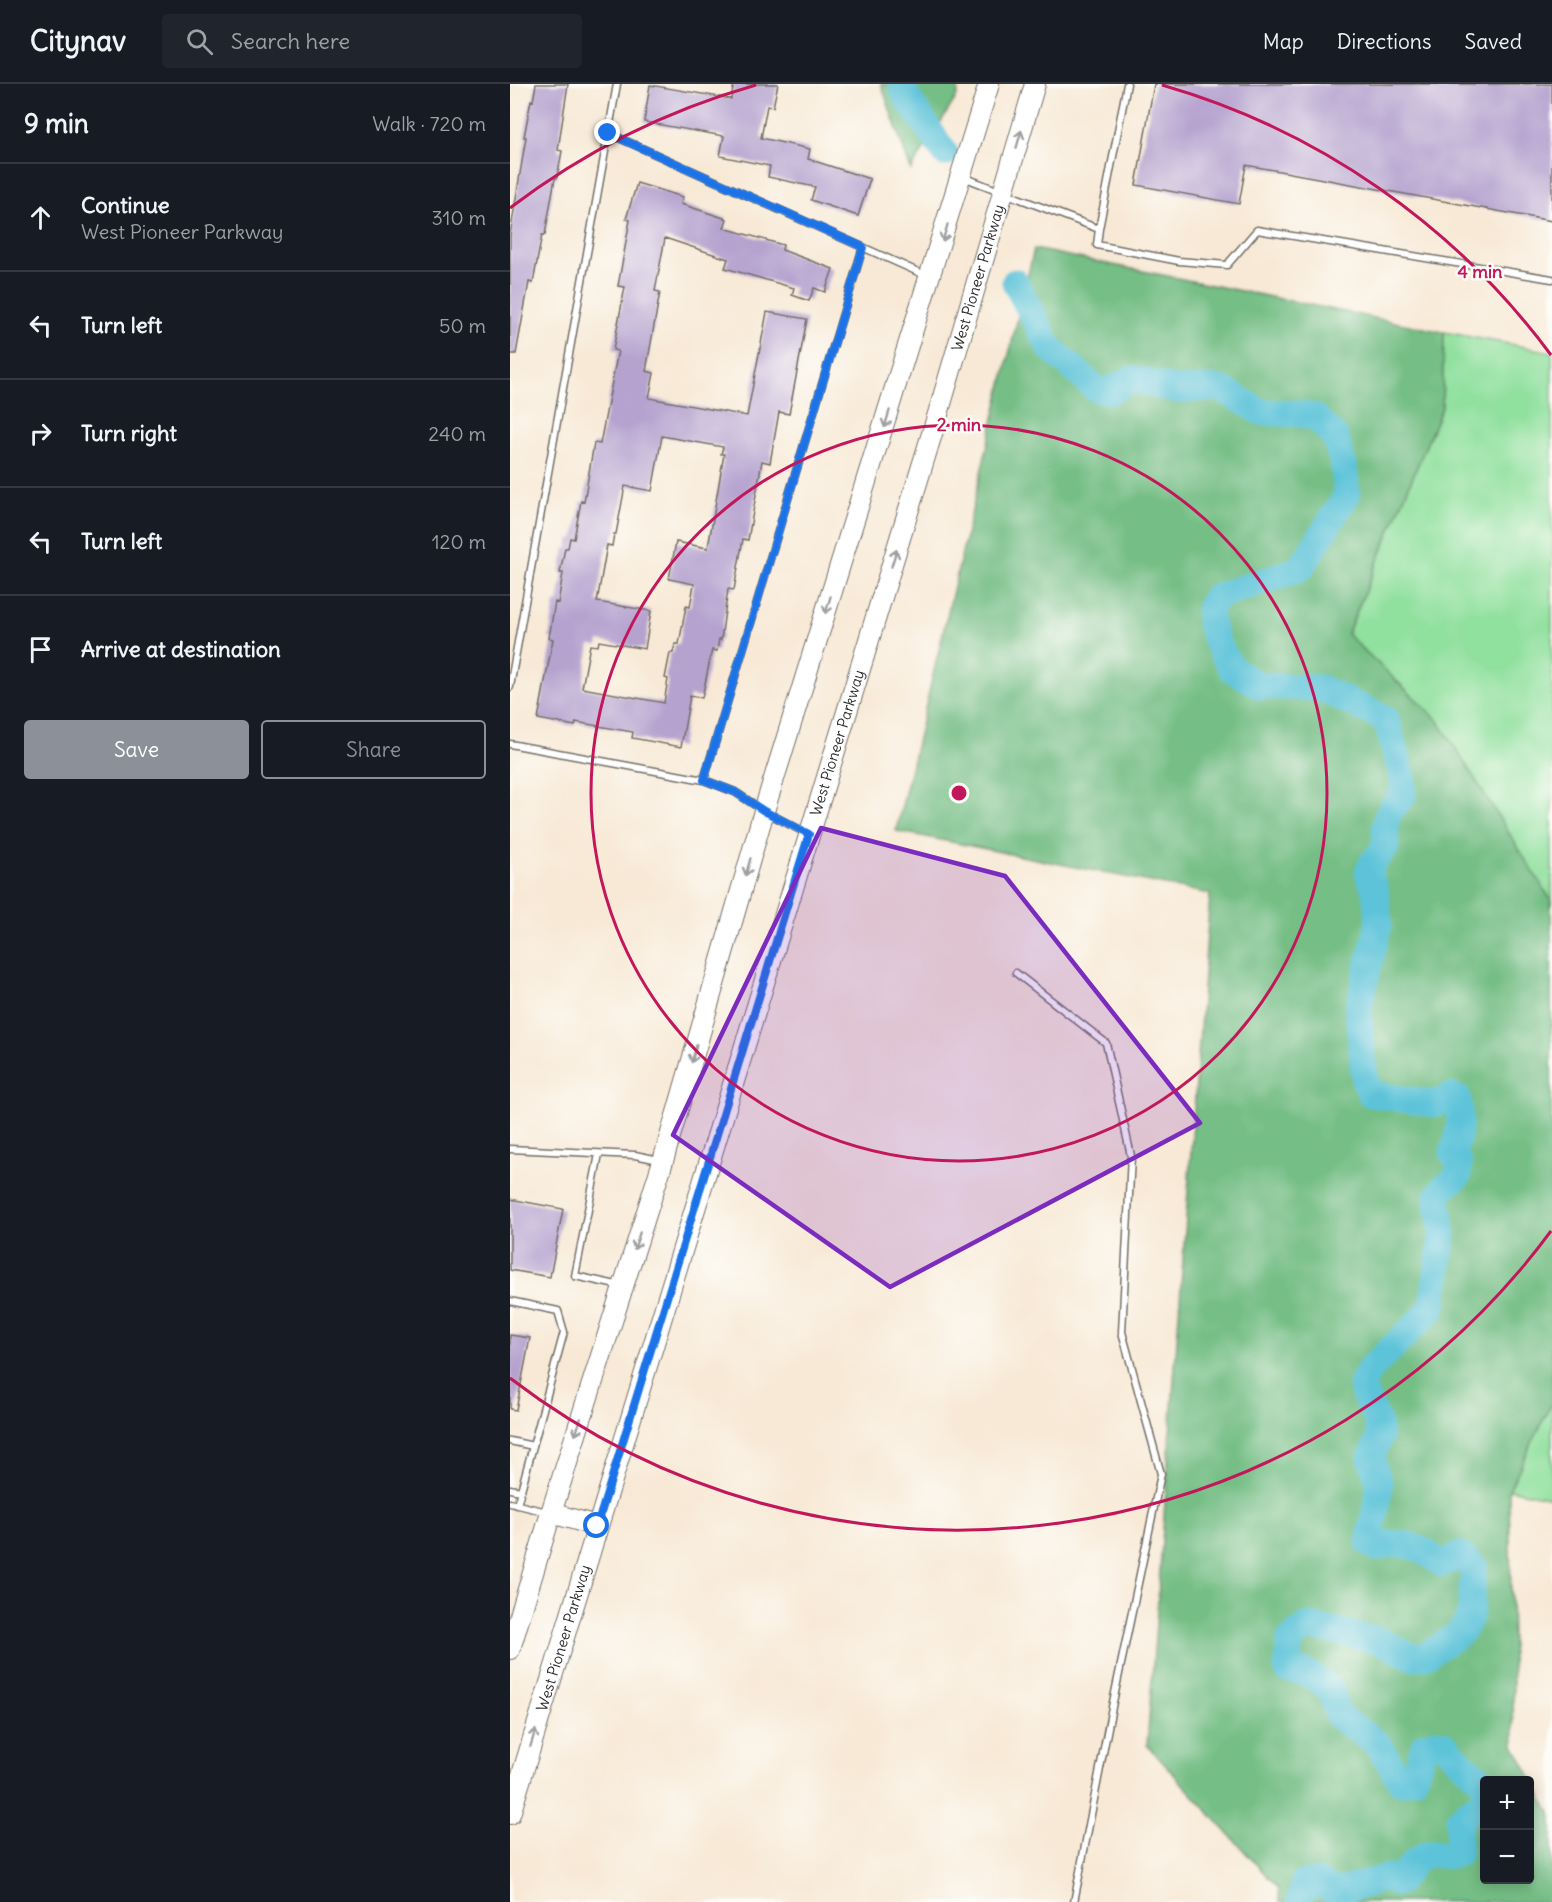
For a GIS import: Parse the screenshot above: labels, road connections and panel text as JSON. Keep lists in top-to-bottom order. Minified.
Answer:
{"streets":{"main road":["West Pioneer Parkway"]},"page":{"header":"Citynav","search":"Search here","nav":["Map","Directions","Saved"],"heading":["9 min","Walk · 720 m"],"list":[["Continue","West Pioneer Parkway","310 m"],["Turn left","50 m"],["Turn right","240 m"],["Turn left","120 m"],"Arrive at destination"],"buttons":["Save","Share"],"map_buttons":["+","−"]},"rings":["4 min","2 min"]}
